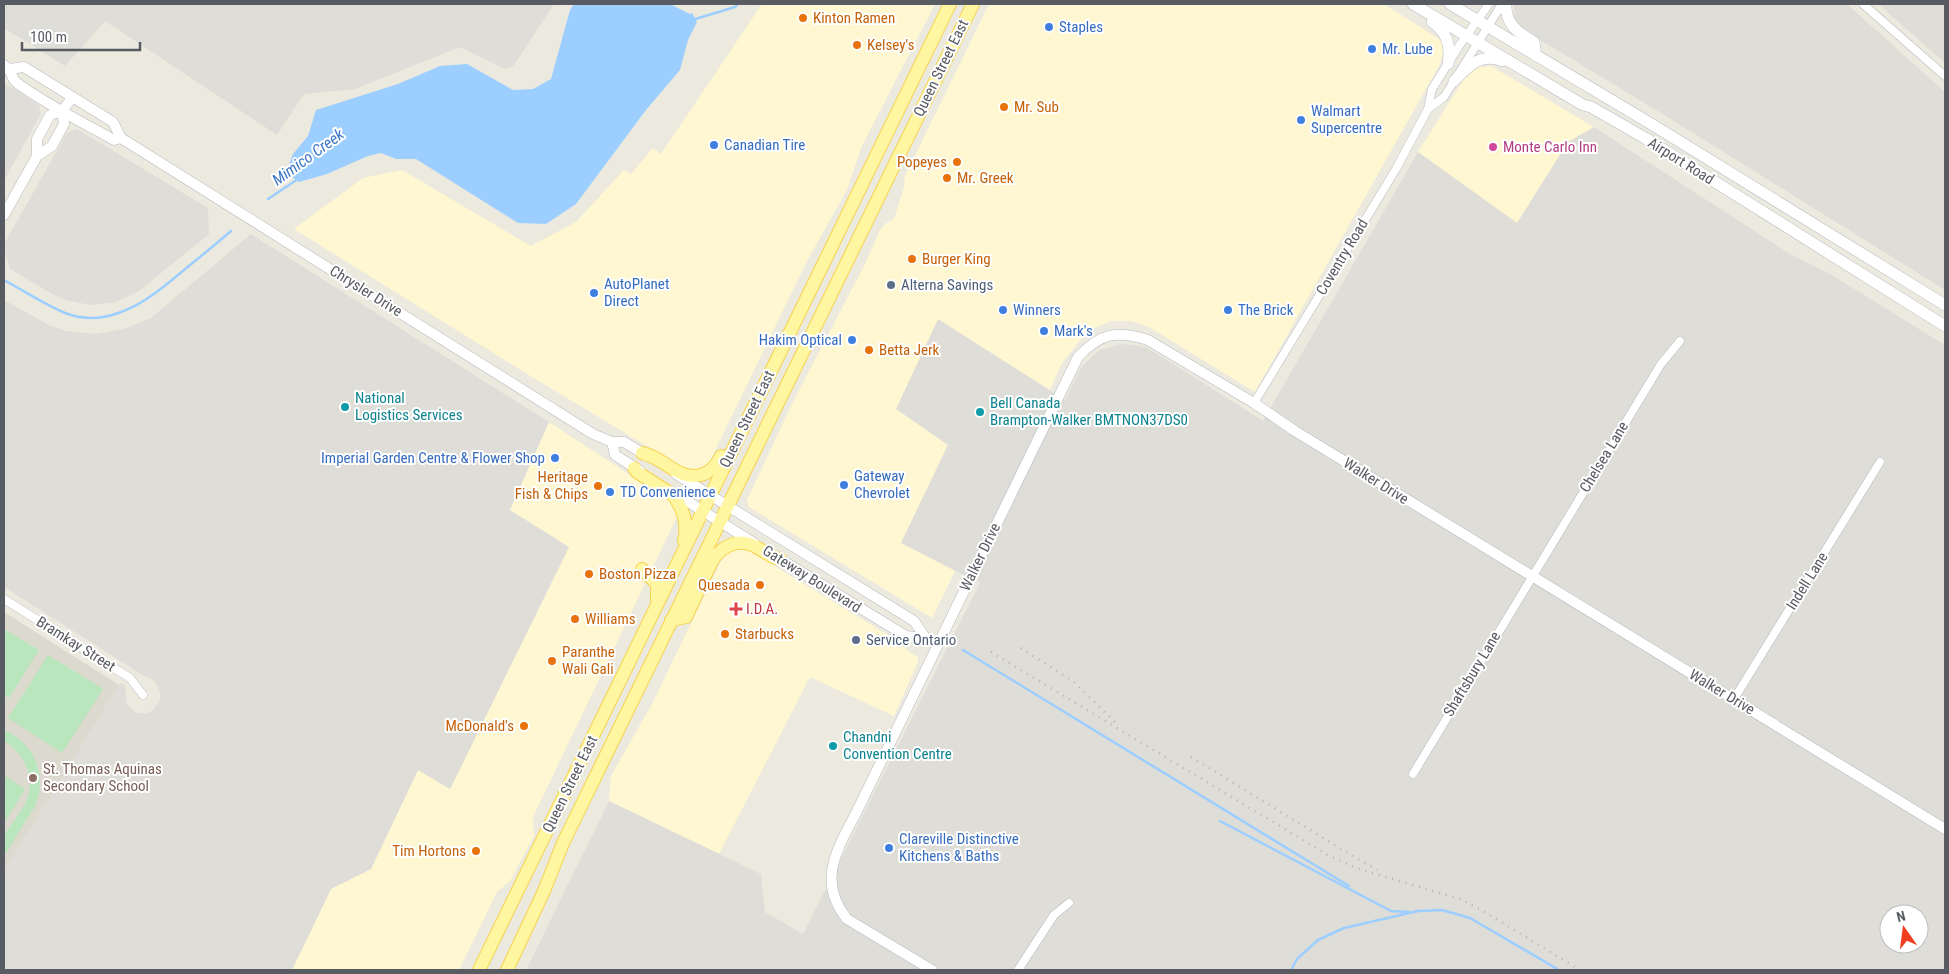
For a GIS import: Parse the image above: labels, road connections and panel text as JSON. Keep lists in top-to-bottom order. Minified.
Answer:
{"streets":{"main road":["Queen Street East","Airport Road"],"street":["Coventry Road","Chrysler Drive","Chelsea Lane","Walker Drive","Gateway Boulevard","Indell Lane","Bramkay Street","Shaftsbury Lane"]},"crossings":[["Queen Street East","Chrysler Drive"],["Queen Street East","Gateway Boulevard"],["Airport Road","Coventry Road"],["Coventry Road","Walker Drive"],["Chrysler Drive","Gateway Boulevard"],["Chelsea Lane","Walker Drive"],["Chelsea Lane","Shaftsbury Lane"],["Walker Drive","Gateway Boulevard"],["Walker Drive","Indell Lane"],["Walker Drive","Shaftsbury Lane"]],"water":["Mimico Creek"],"places":{"other":["Kinton Ramen","Staples","Kelsey's","Mr. Lube","Mr. Sub","Walmart Supercentre","Canadian Tire","Monte Carlo Inn","Popeyes","Mr. Greek","Burger King","Alterna Savings","AutoPlanet Direct","Winners","The Brick","Mark's","Hakim Optical","Betta Jerk","National Logistics Services","Bell Canada Brampton-Walker BMTNON37DS0","Imperial Garden Centre & Flower Shop","Gateway Chevrolet","Heritage Fish & Chips","TD Convenience","Boston Pizza","Quesada","Williams","Starbucks","Service Ontario","Paranthe Wali Gali","McDonald's","Chandni Convention Centre","St. Thomas Aquinas Secondary School","Clareville Distinctive Kitchens & Baths","Tim Hortons"],"health":["I.D.A."]},"scale_bar":"100 m","north":"top"}
